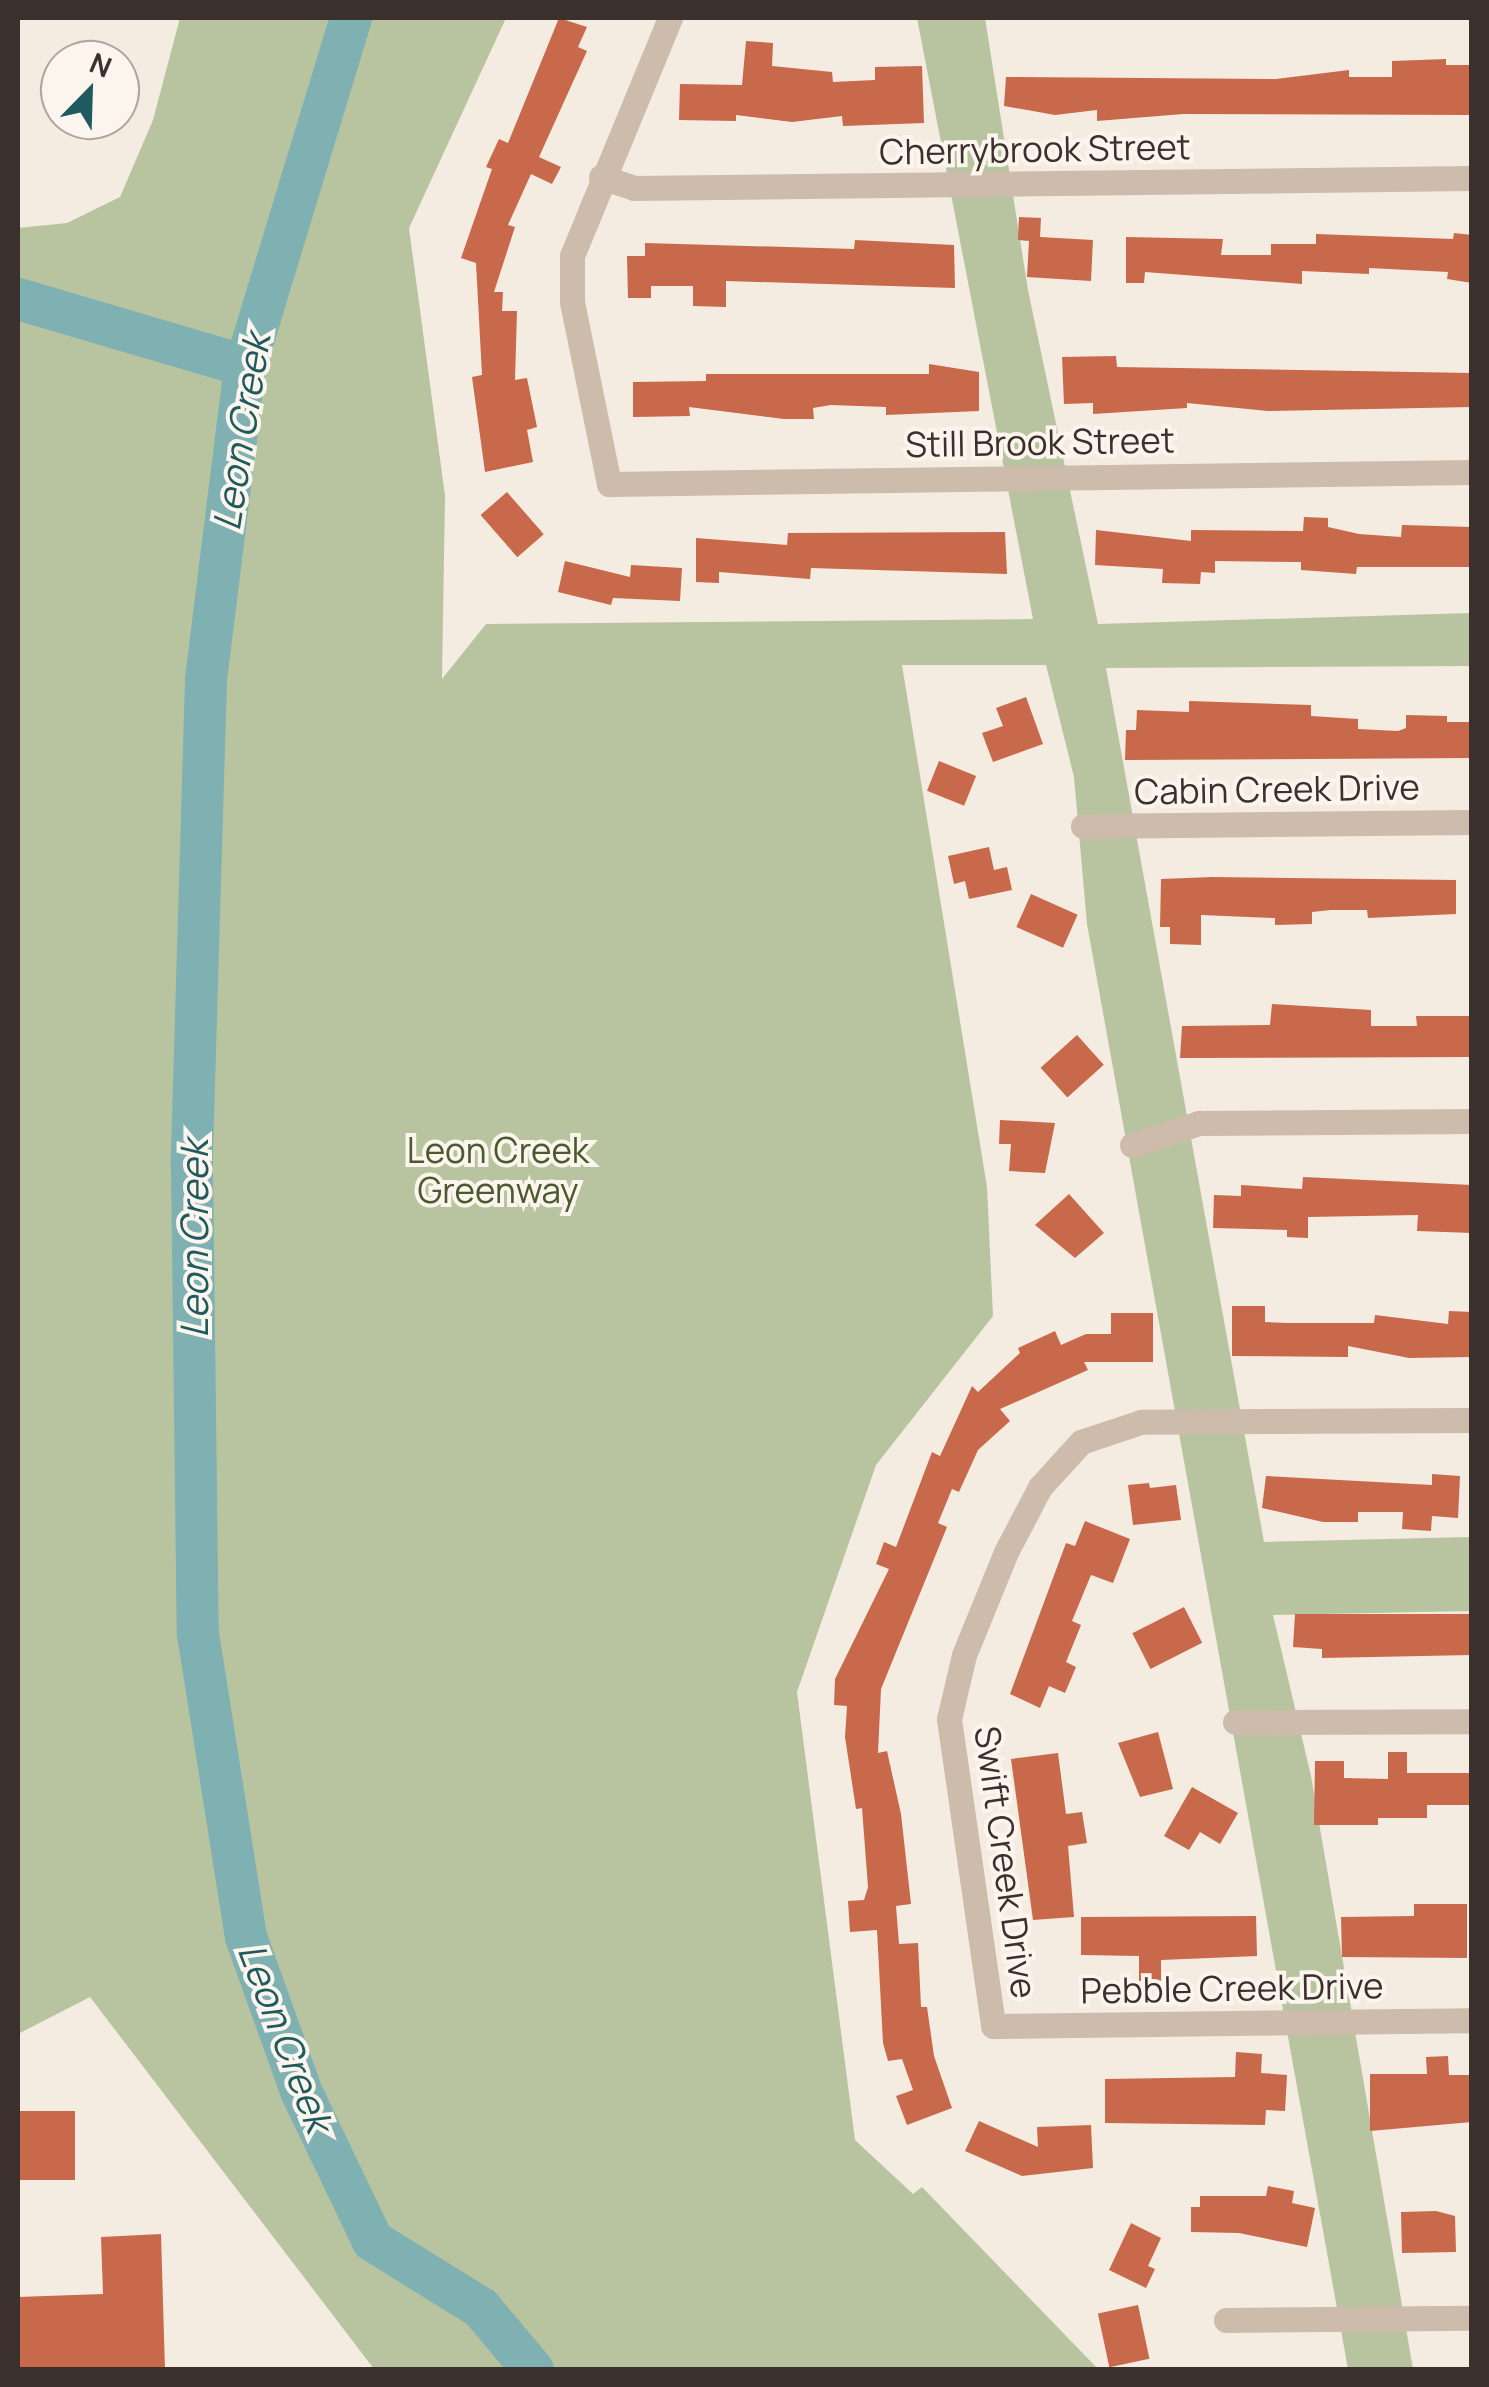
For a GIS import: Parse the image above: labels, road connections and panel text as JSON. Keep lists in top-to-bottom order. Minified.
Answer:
{"streets":{"street":["Cherrybrook Street","Still Brook Street","Cabin Creek Drive","Swift Creek Drive","Pebble Creek Drive"]},"crossings":[["Cherrybrook Street","Still Brook Street"],["Swift Creek Drive","Pebble Creek Drive"]],"water":["Leon Creek"],"parks":["Leon Creek Greenway"],"north":"top right"}
